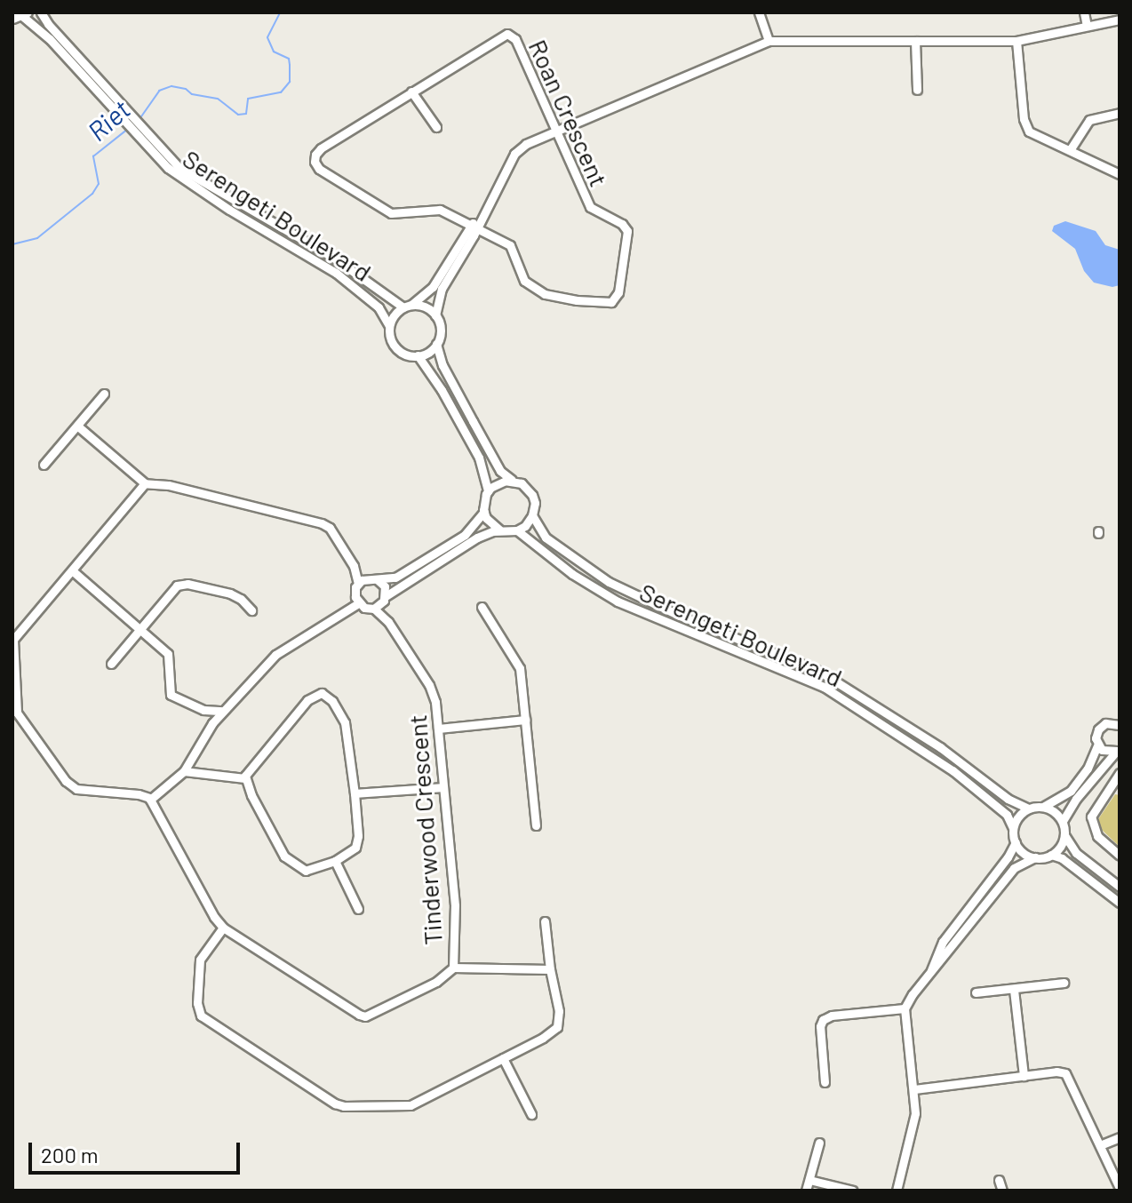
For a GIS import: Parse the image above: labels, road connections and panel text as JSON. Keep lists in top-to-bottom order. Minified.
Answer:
{"streets":{"street":["Roan Crescent","Serengeti Boulevard","Tinderwood Crescent"]},"water":["Riet"],"scale_bar":"200 m"}
